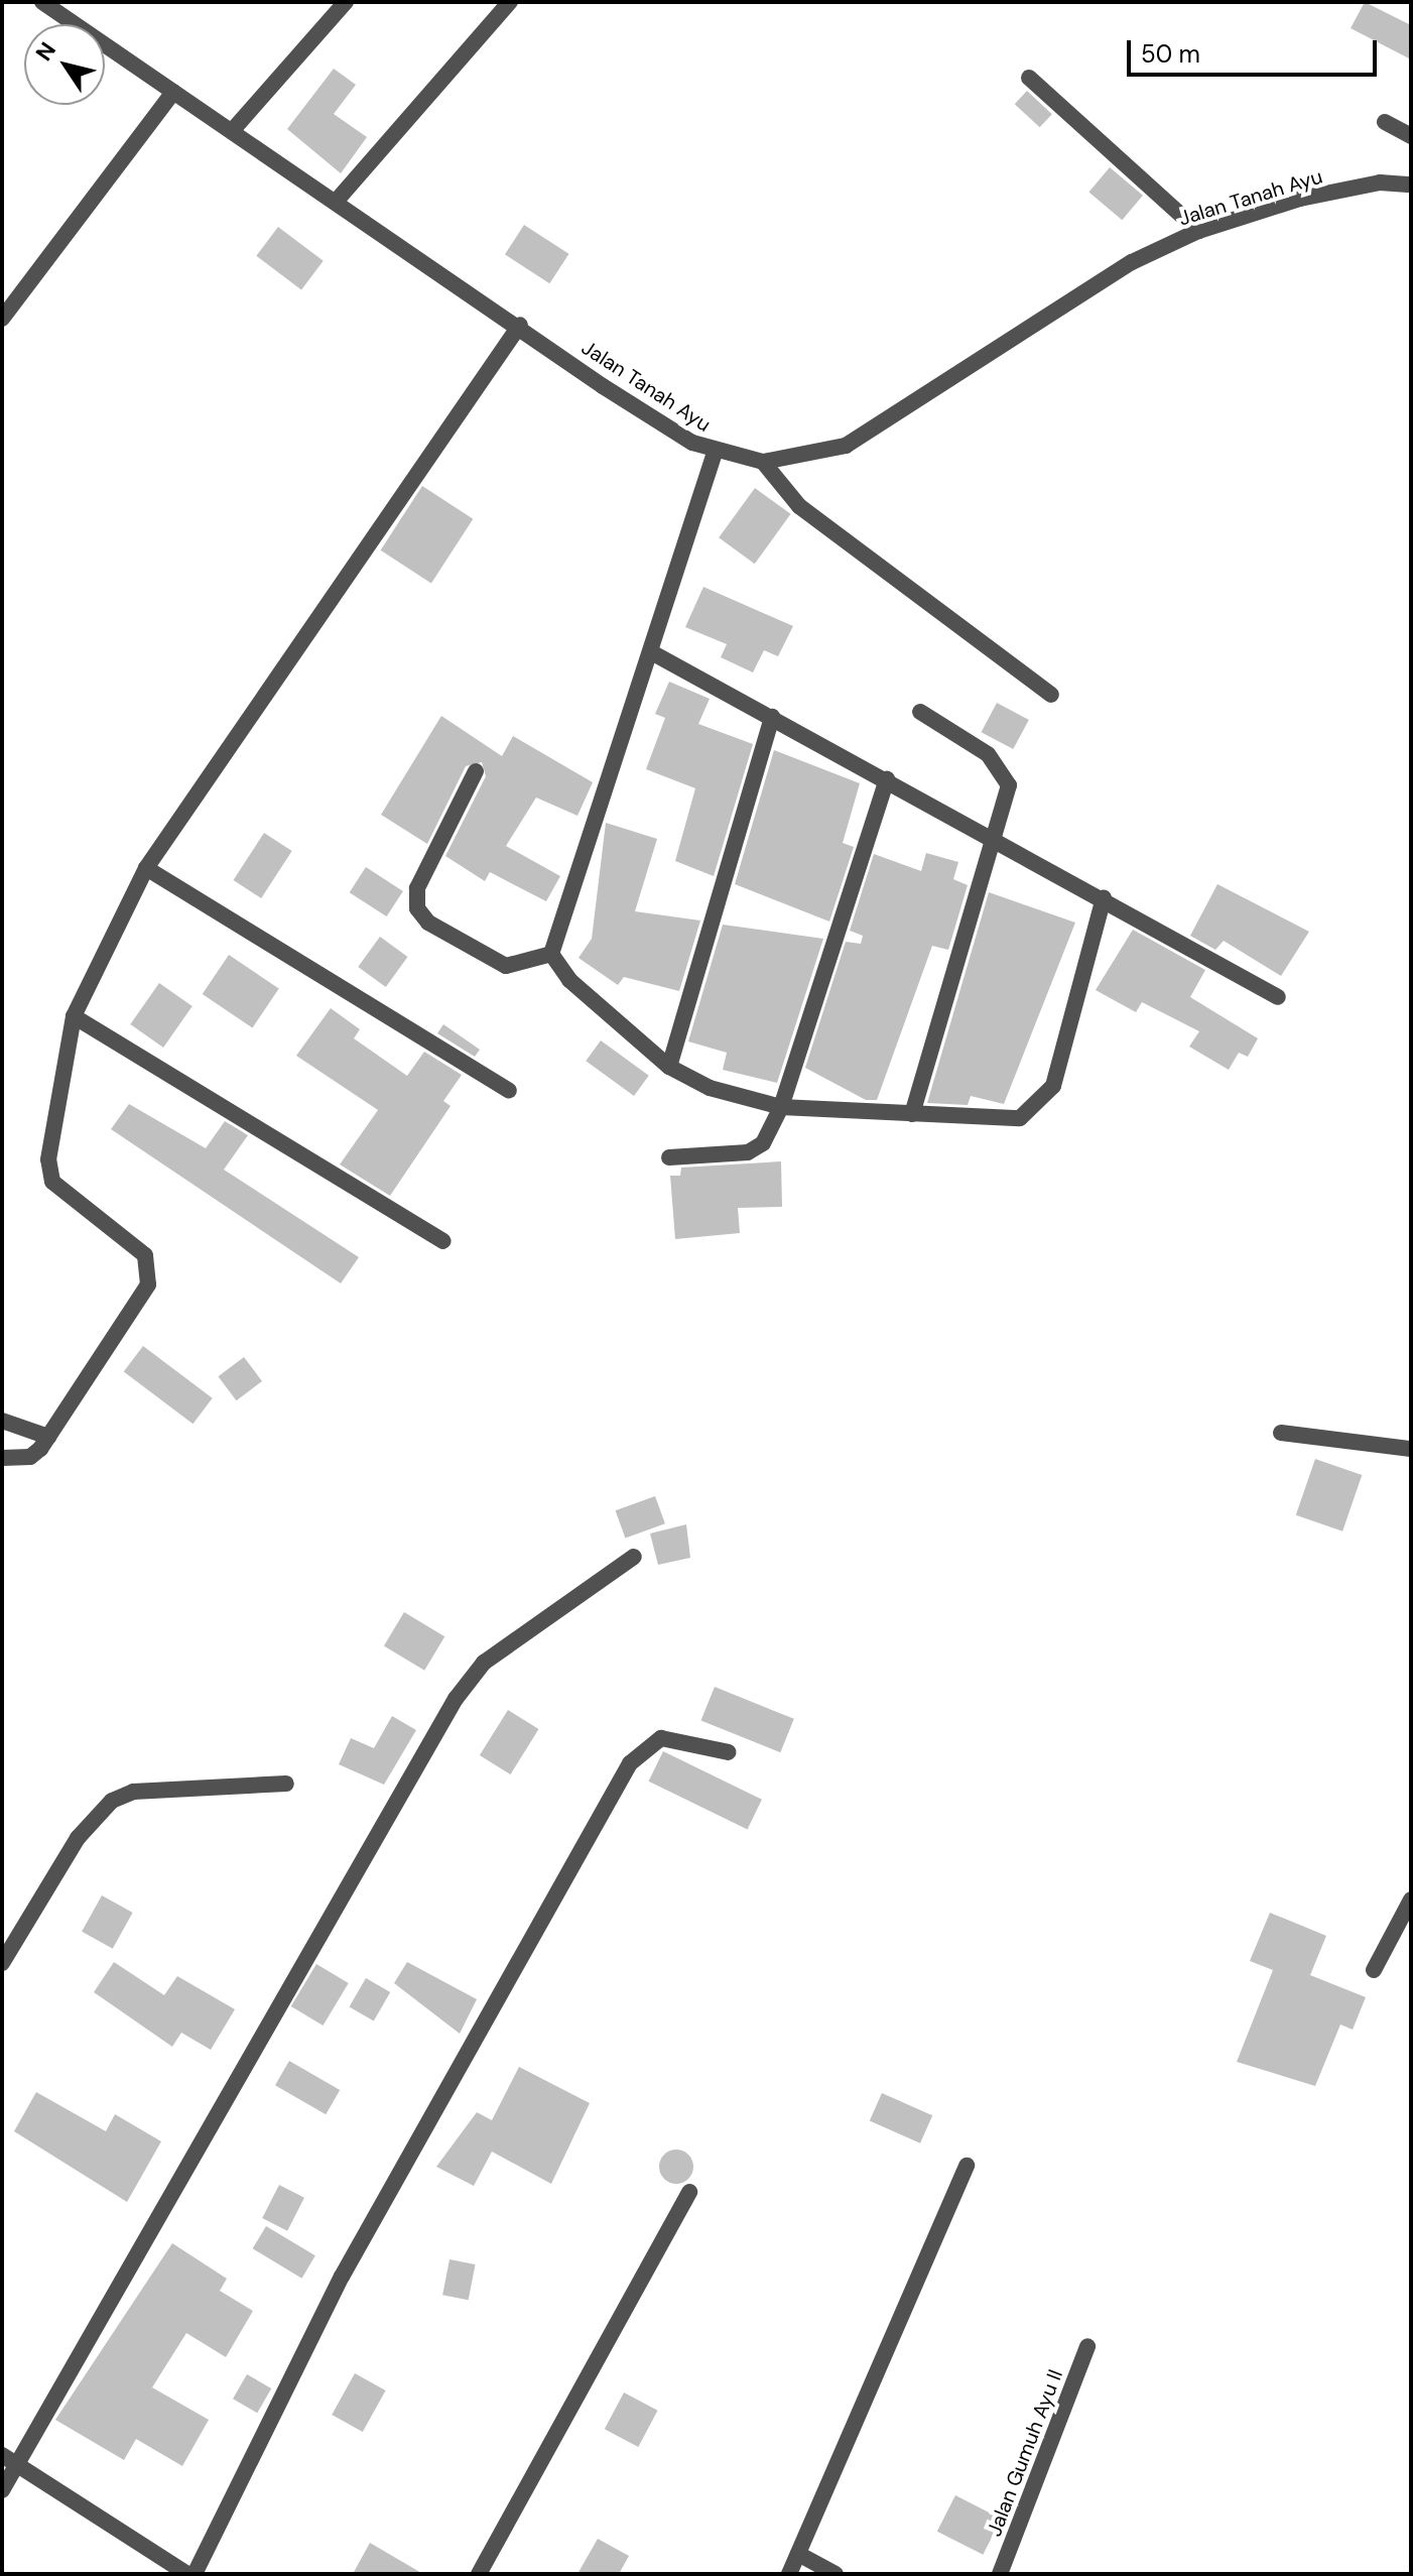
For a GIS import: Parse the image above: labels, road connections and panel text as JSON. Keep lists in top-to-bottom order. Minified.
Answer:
{"streets":{"street":["Jalan Tanah Ayu","Jalan Gumuh Ayu II"]},"scale_bar":"50 m","north":"top left"}
